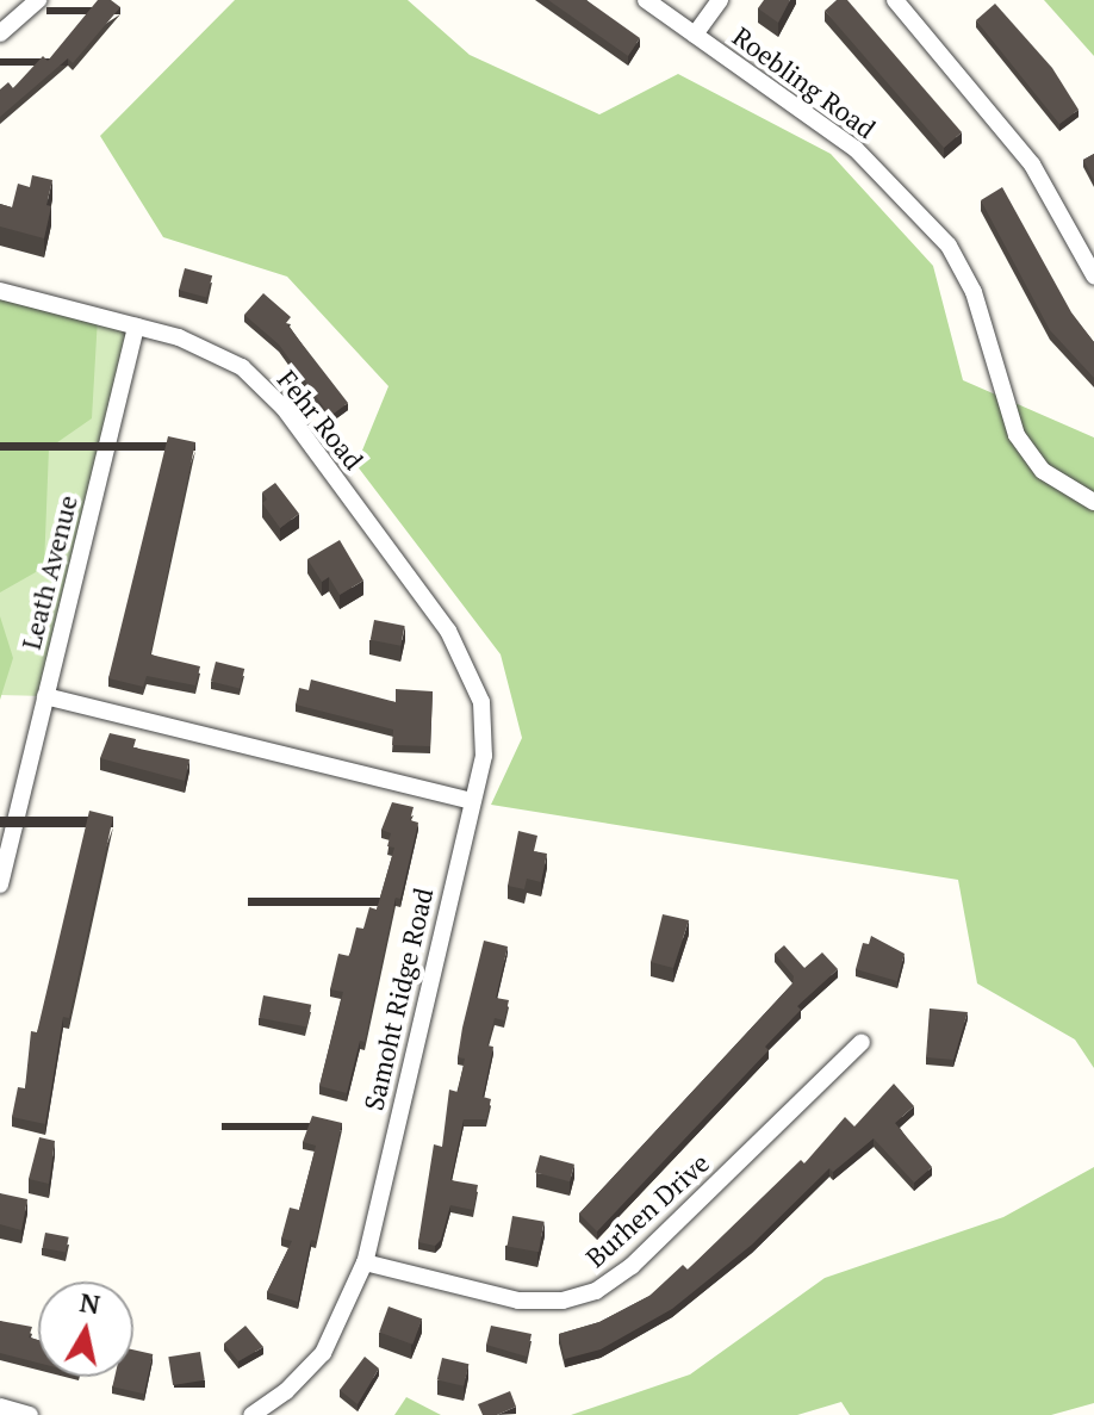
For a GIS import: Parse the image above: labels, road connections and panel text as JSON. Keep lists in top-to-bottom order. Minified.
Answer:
{"streets":{"street":["Roebling Road","Fehr Road","Leath Avenue","Samoht Ridge Road","Burhen Drive"]},"crossings":[["Fehr Road","Leath Avenue"],["Fehr Road","Samoht Ridge Road"],["Samoht Ridge Road","Burhen Drive"]],"north":"top"}
